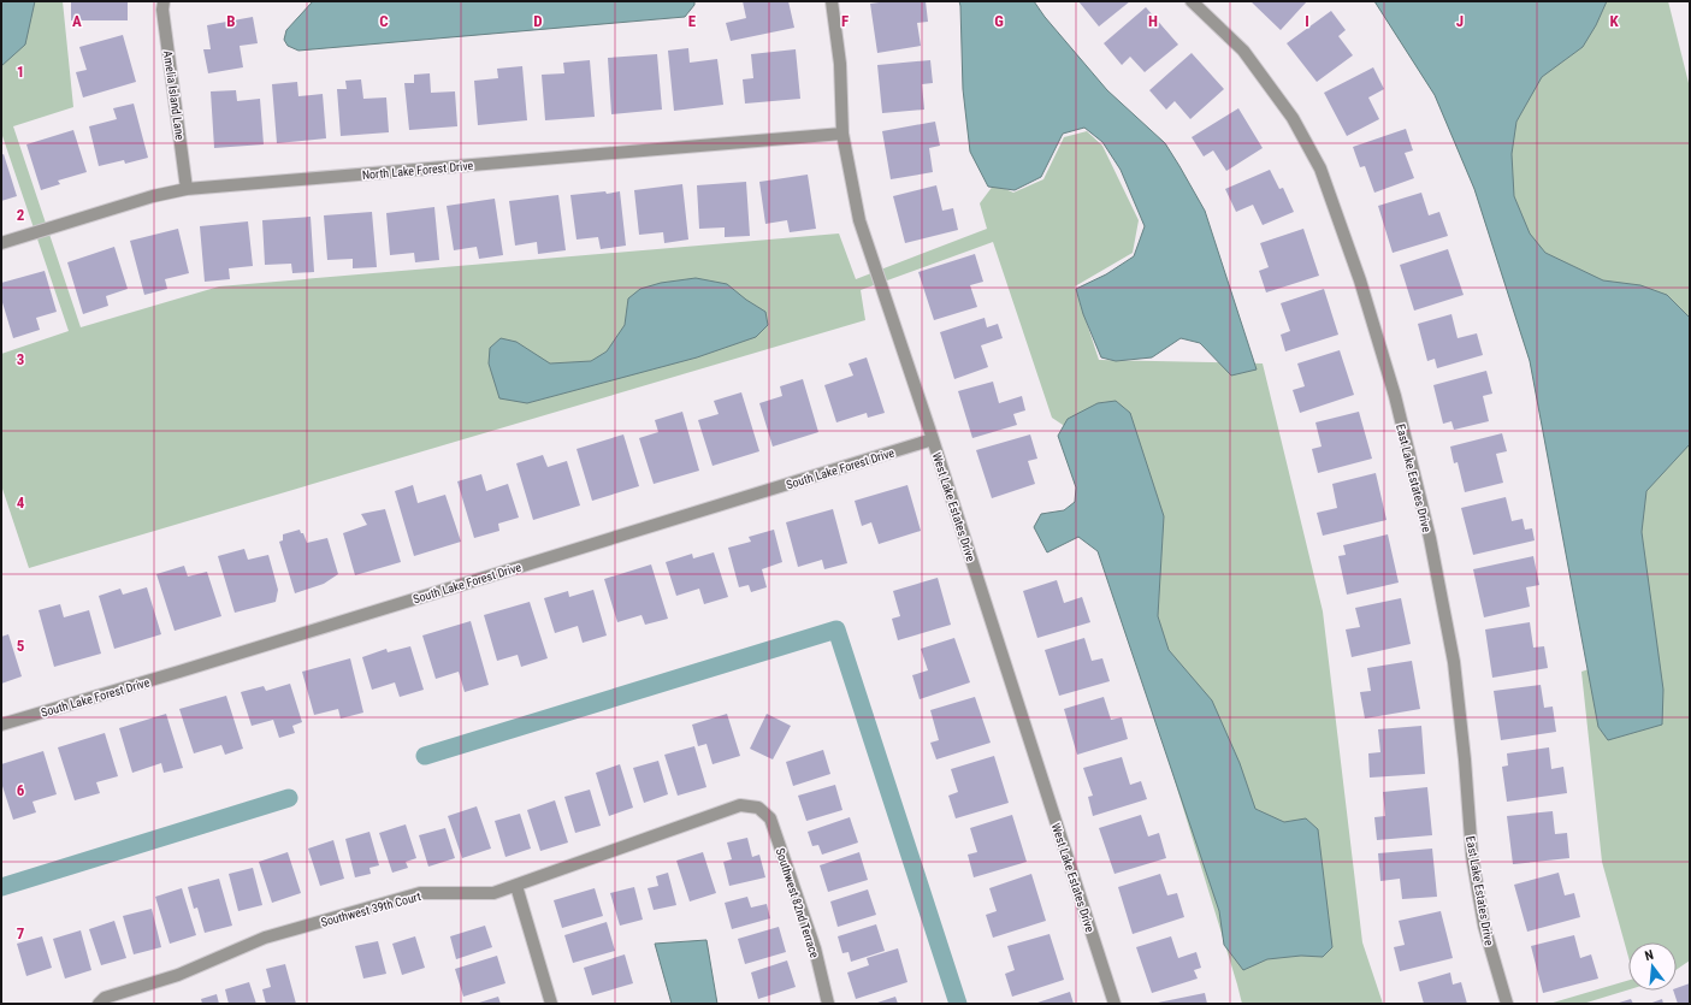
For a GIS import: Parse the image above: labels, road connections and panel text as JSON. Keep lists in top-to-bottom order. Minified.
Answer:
{"streets":{"street":["Amelia Island Lane","North Lake Forest Drive","South Lake Forest Drive","East Lake Estates Drive","West Lake Estates Drive","Southwest 82nd Terrace","Southwest 39th Court"]},"crossings":[["Amelia Island Lane","North Lake Forest Drive"],["North Lake Forest Drive","West Lake Estates Drive"],["South Lake Forest Drive","West Lake Estates Drive"],["Southwest 82nd Terrace","Southwest 39th Court"]],"north":"top","grid":{"columns":["A","B","C","D","E","F","G","H","I","J","K"],"rows":["1","2","3","4","5","6","7"]}}
